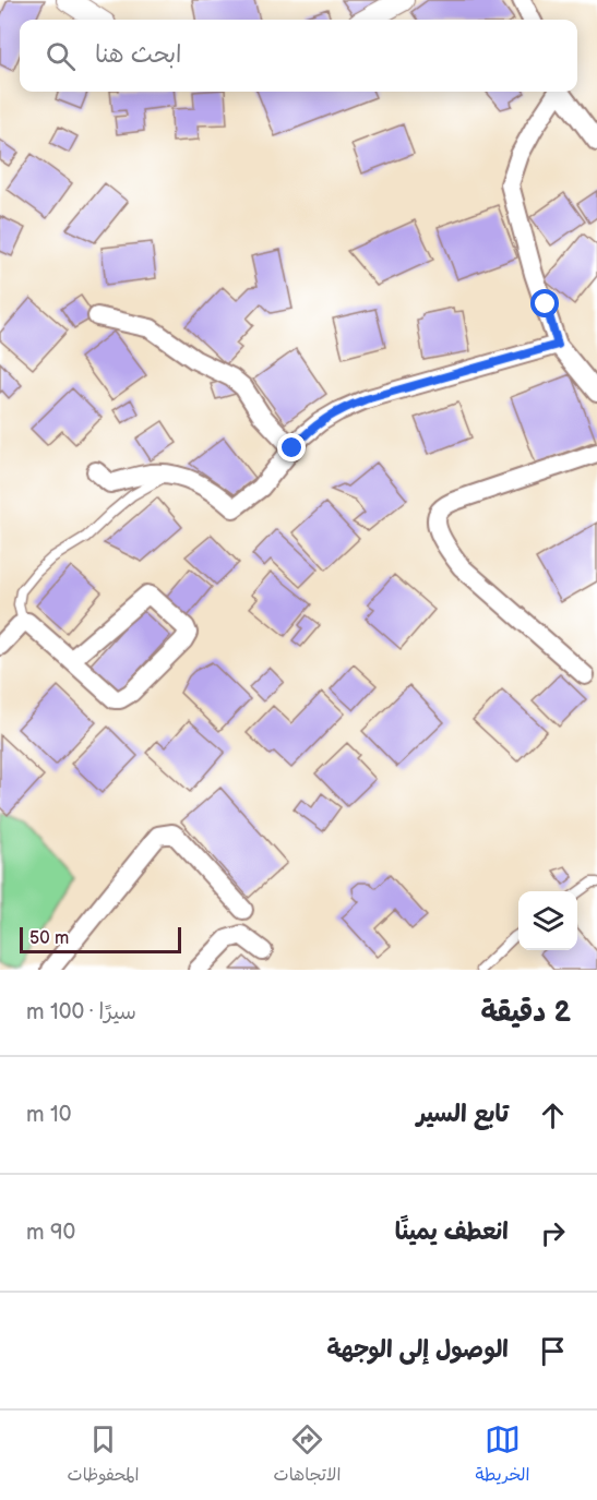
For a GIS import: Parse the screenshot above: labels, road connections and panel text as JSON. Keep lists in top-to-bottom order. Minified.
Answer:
{"scale_bar":"50 m","page":{"search":"ابحث هنا","scale":"50 m","heading":["2 دقيقة","سيرًا · 100 m"],"list":[["تابع السير","10 m"],["انعطف يمينًا","90 m"],"الوصول إلى الوجهة"],"nav":["الخريطة","الاتجاهات","المحفوظات"]}}
